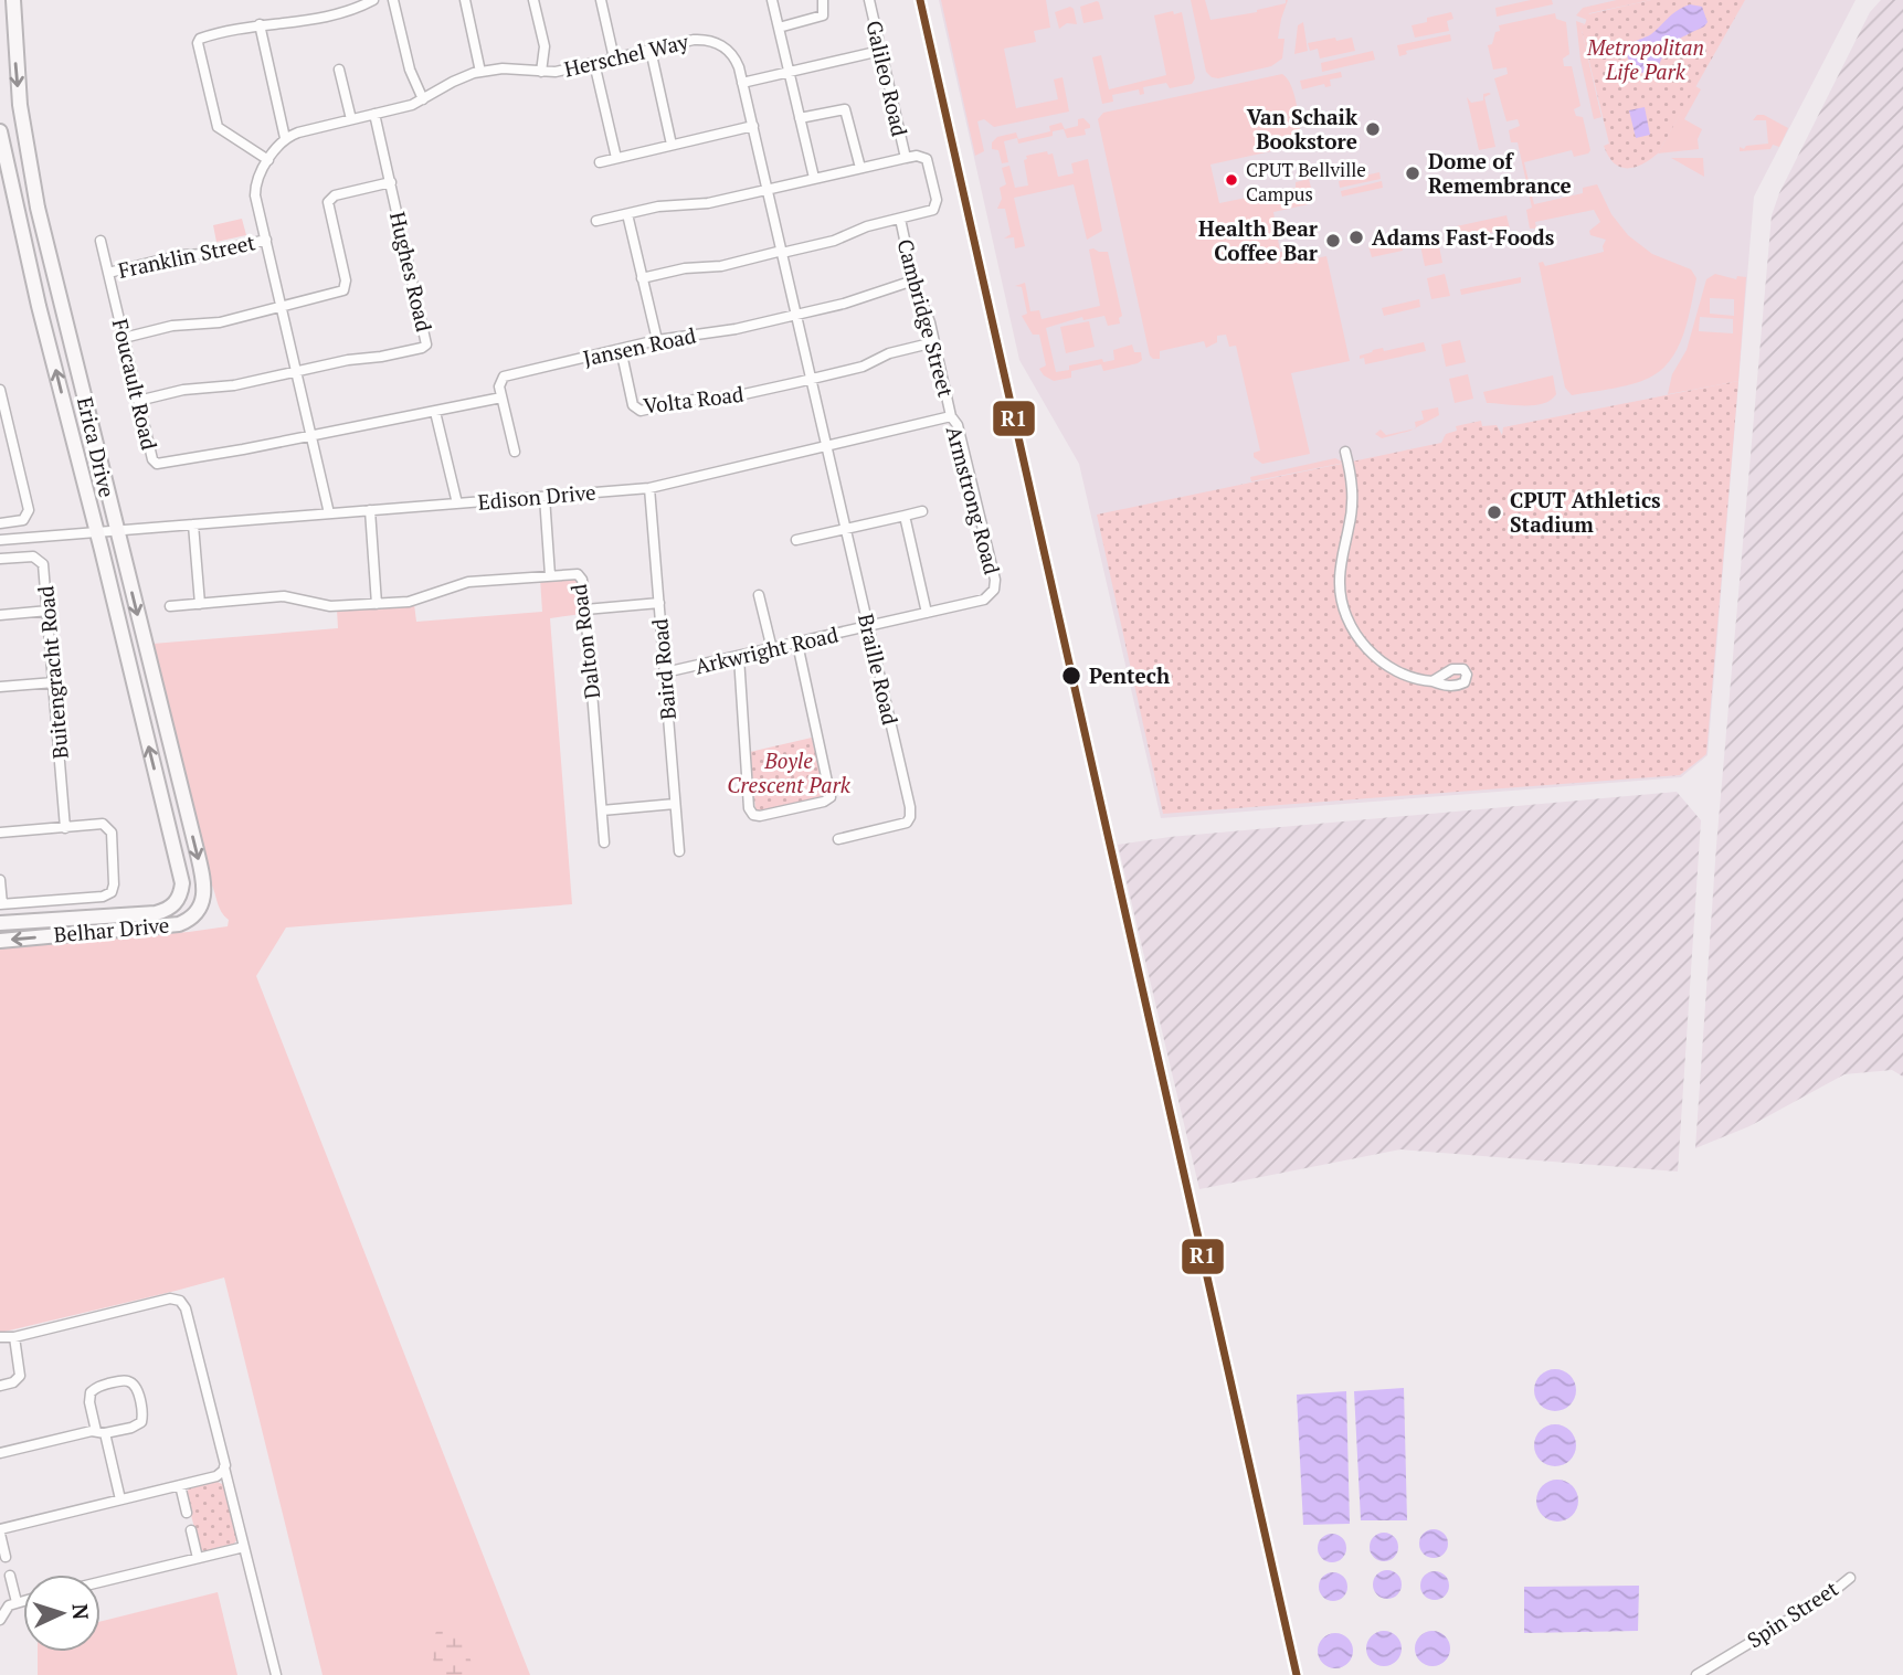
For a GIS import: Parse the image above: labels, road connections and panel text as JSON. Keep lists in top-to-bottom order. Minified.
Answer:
{"streets":{"main road":["Erica Drive","Belhar Drive"],"street":["Herschel Way","Galileo Road","Franklin Street","Hughes Road","Cambridge Street","Jansen Road","Foucault Road","Volta Road","Edison Drive","Armstrong Road","Dalton Road","Arkwright Road","Baird Road","Braille Road","Buitengracht Road","Spin Street"]},"crossings":[["Herschel Way","Hughes Road"],["Herschel Way","Jansen Road"],["Herschel Way","Volta Road"],["Herschel Way","Edison Drive"],["Herschel Way","Braille Road"],["Franklin Street","Foucault Road"],["Cambridge Street","Jansen Road"],["Cambridge Street","Edison Drive"],["Cambridge Street","Armstrong Road"],["Jansen Road","Volta Road"],["Erica Drive","Edison Drive"],["Erica Drive","Belhar Drive"],["Edison Drive","Armstrong Road"],["Edison Drive","Baird Road"],["Edison Drive","Braille Road"],["Armstrong Road","Arkwright Road"],["Armstrong Road","Braille Road"],["Arkwright Road","Baird Road"],["Arkwright Road","Braille Road"],["Buitengracht Road","Belhar Drive"]],"parks":["Metropolitan Life Park","Boyle Crescent Park"],"places":["Van Schaik Bookstore","Dome of Remembrance","CPUT Bellville Campus","Adams Fast-Foods","Health Bear Coffee Bar","CPUT Athletics Stadium","Pentech"],"lines":["transit line R1"],"north":"right"}
